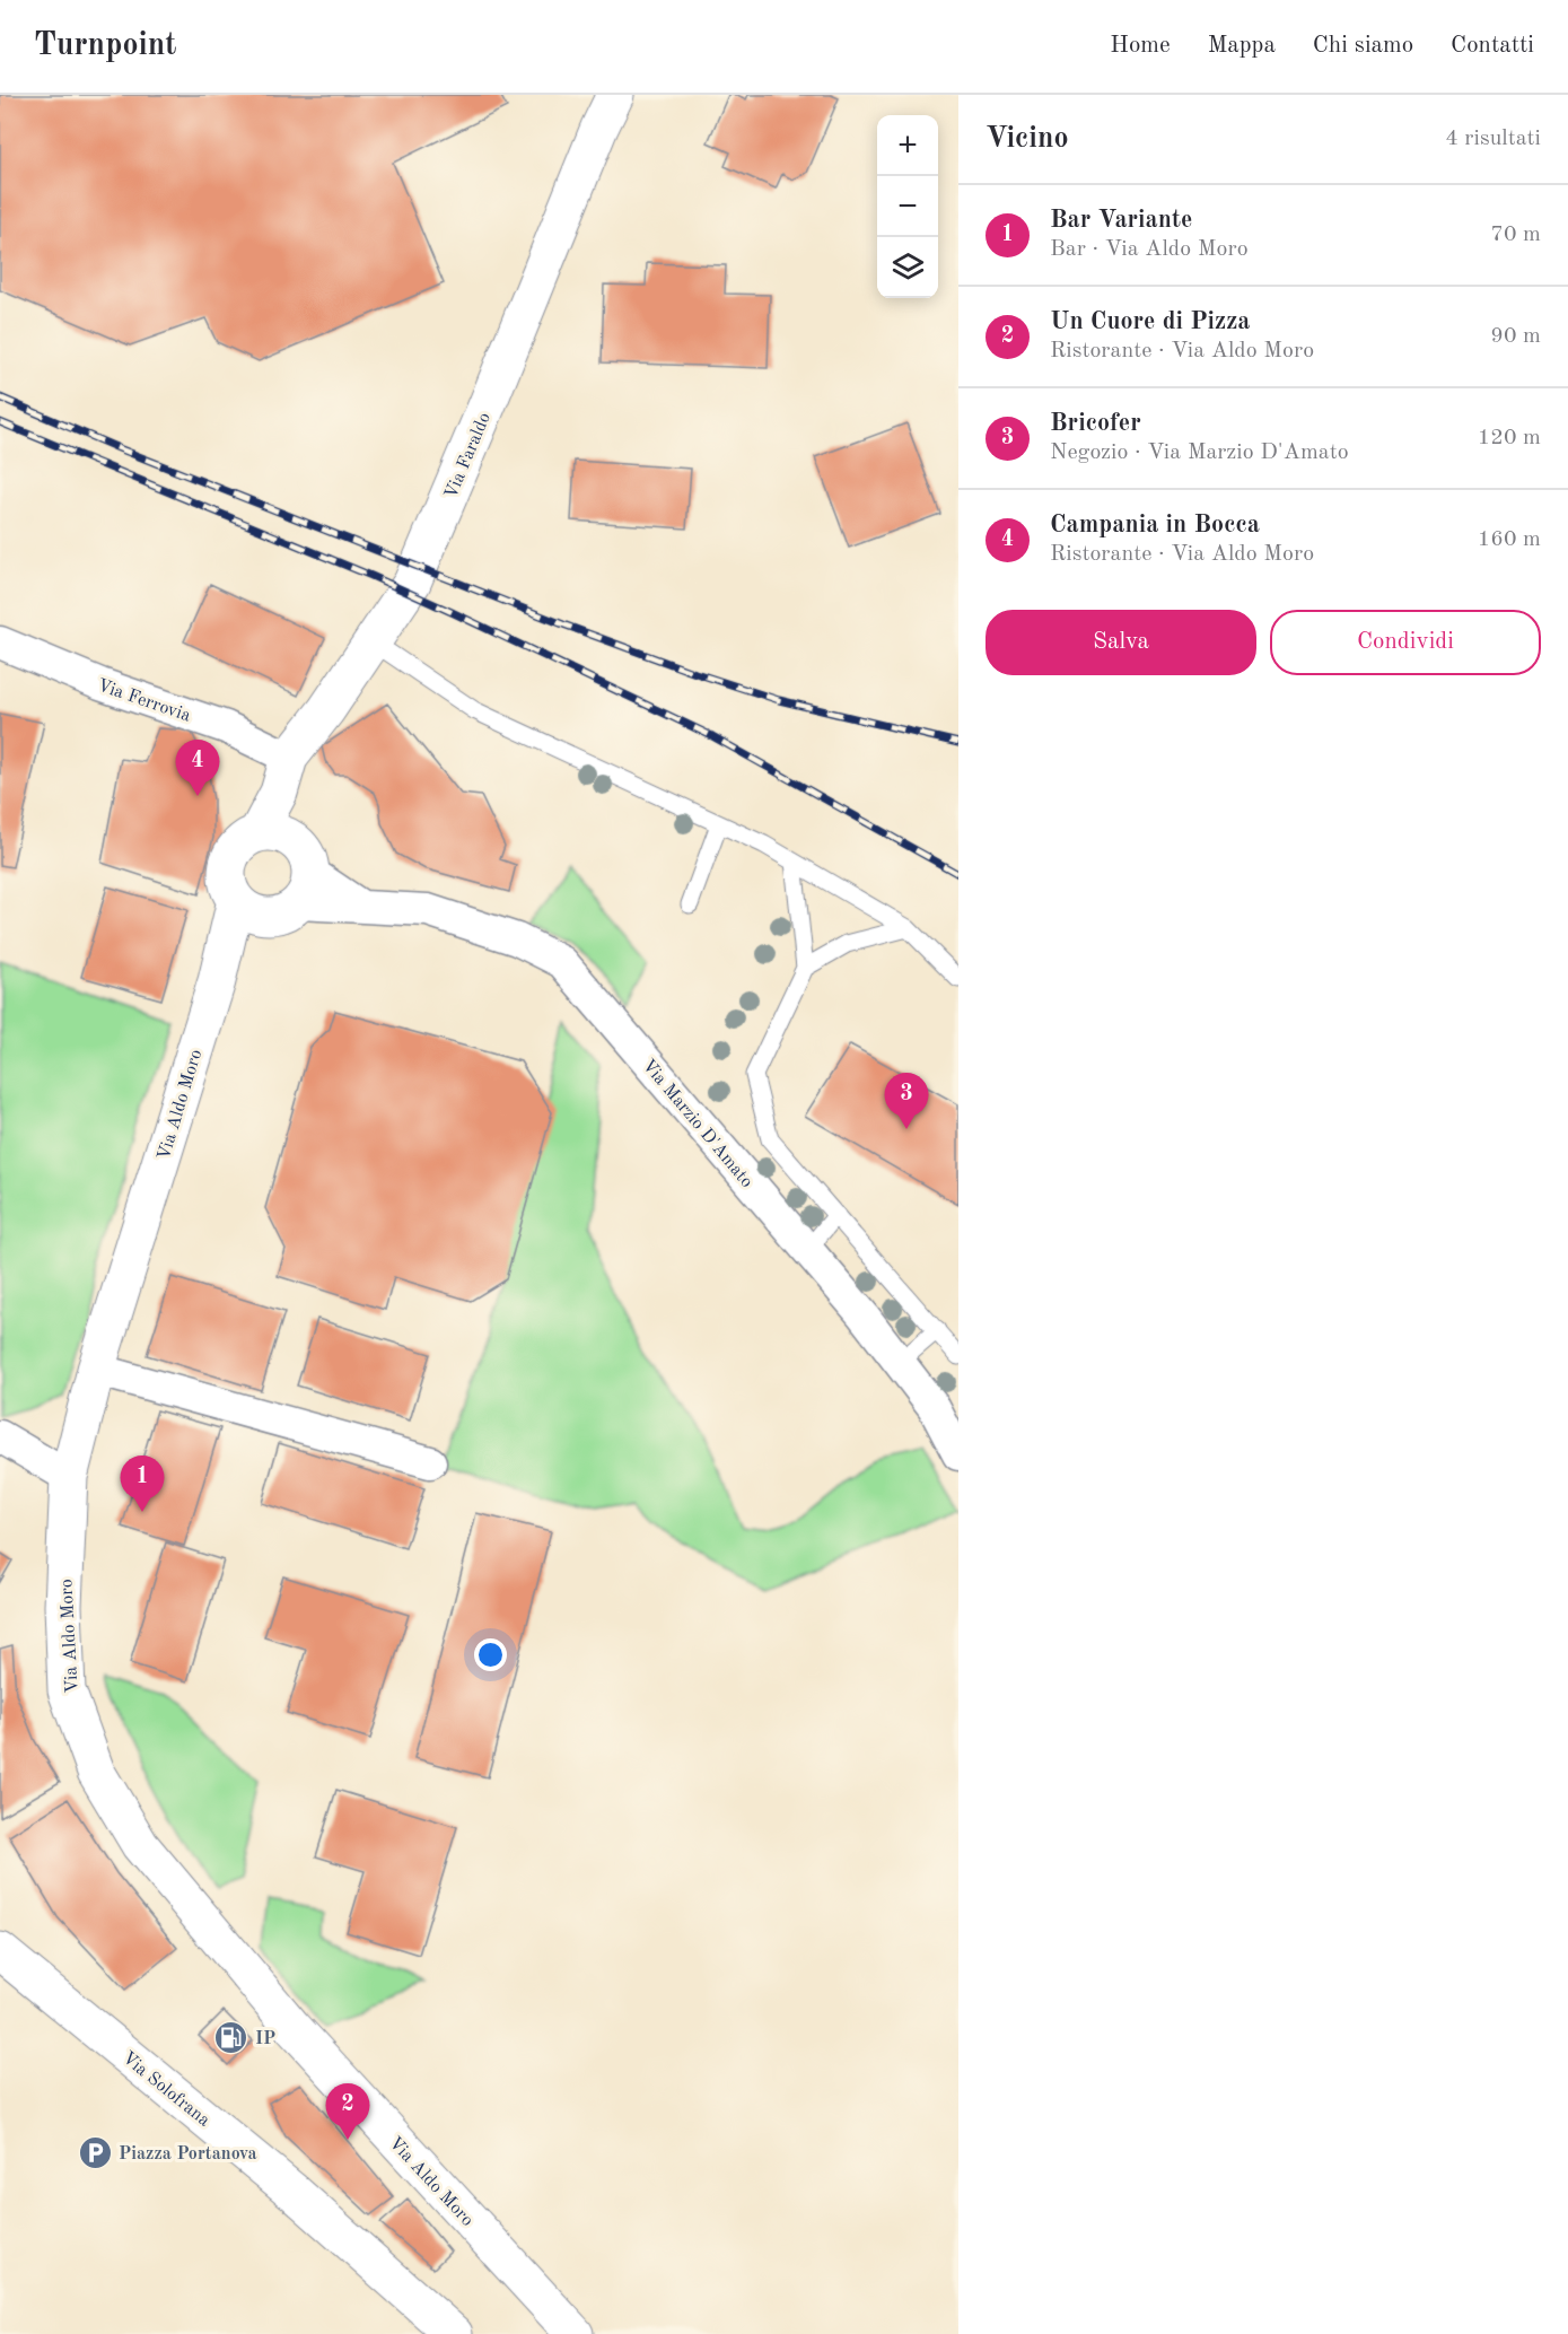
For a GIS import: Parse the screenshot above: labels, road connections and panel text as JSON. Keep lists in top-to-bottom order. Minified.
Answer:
{"streets":{"street":["Via Faraldo","Via Ferrovia","Via Aldo Moro","Via Marzio D'Amato","Via Solofrana"]},"crossings":[["Via Faraldo","Via Ferrovia"],["Via Faraldo","Via Aldo Moro"],["Via Ferrovia","Via Aldo Moro"],["Via Aldo Moro","Via Marzio D'Amato"]],"places":{"fuel station":["IP"],"parking":["Piazza Portanova"]},"page":{"header":"Turnpoint","nav":["Home","Mappa","Chi siamo","Contatti"],"heading":["Vicino","4 risultati"],"map_buttons":["+","−"],"list":[{"mark":"1","name":"Bar Variante","note":"Bar · Via Aldo Moro","value":"70 m"},{"mark":"2","name":"Un Cuore di Pizza","note":"Ristorante · Via Aldo Moro","value":"90 m"},{"mark":"3","name":"Bricofer","note":"Negozio · Via Marzio D'Amato","value":"120 m"},{"mark":"4","name":"Campania in Bocca","note":"Ristorante · Via Aldo Moro","value":"160 m"}],"buttons":["Salva","Condividi"],"pins":["4","3","1","2"]}}
